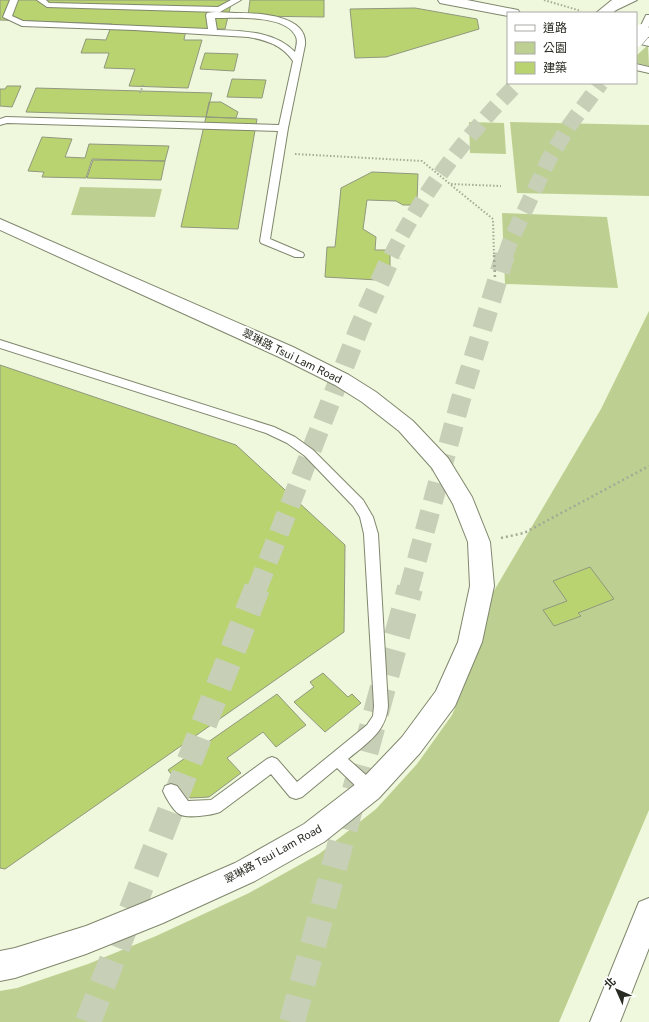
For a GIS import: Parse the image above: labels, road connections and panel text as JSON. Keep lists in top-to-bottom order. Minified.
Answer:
{"streets":{"main road":["翠琳路 Tsui Lam Road"]},"legend":["道路","公園","建築"],"north":"top left"}
